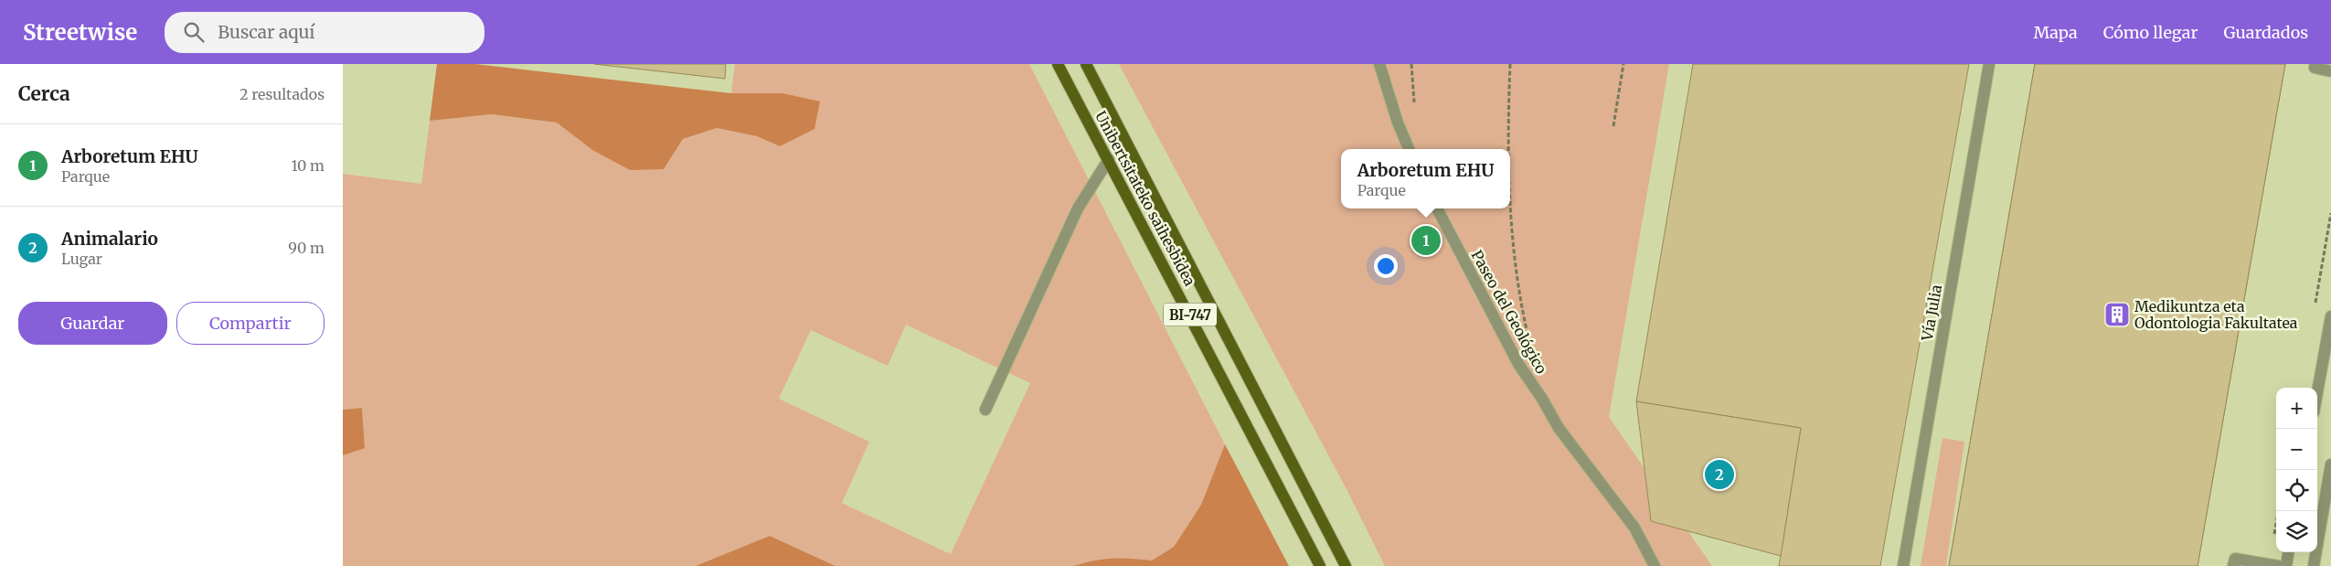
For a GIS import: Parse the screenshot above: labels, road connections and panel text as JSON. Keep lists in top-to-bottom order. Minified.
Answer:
{"streets":{"main road":["Unibertsitateko saihesbidea","BI-747"],"street":["Paseo del Geológico","Vía Julia"]},"places":{"building":["Medikuntza eta Odontologia Fakultatea"]},"page":{"header":"Streetwise","search":"Buscar aquí","nav":["Mapa","Cómo llegar","Guardados"],"heading":["Cerca","2 resultados"],"list":[{"mark":"1","name":"Arboretum EHU","note":"Parque","value":"10 m"},{"mark":"2","name":"Animalario","note":"Lugar","value":"90 m"}],"popup":["Arboretum EHU","Parque"],"pins":["1","2"],"buttons":["Guardar","Compartir"],"map_buttons":["+","−"]}}
